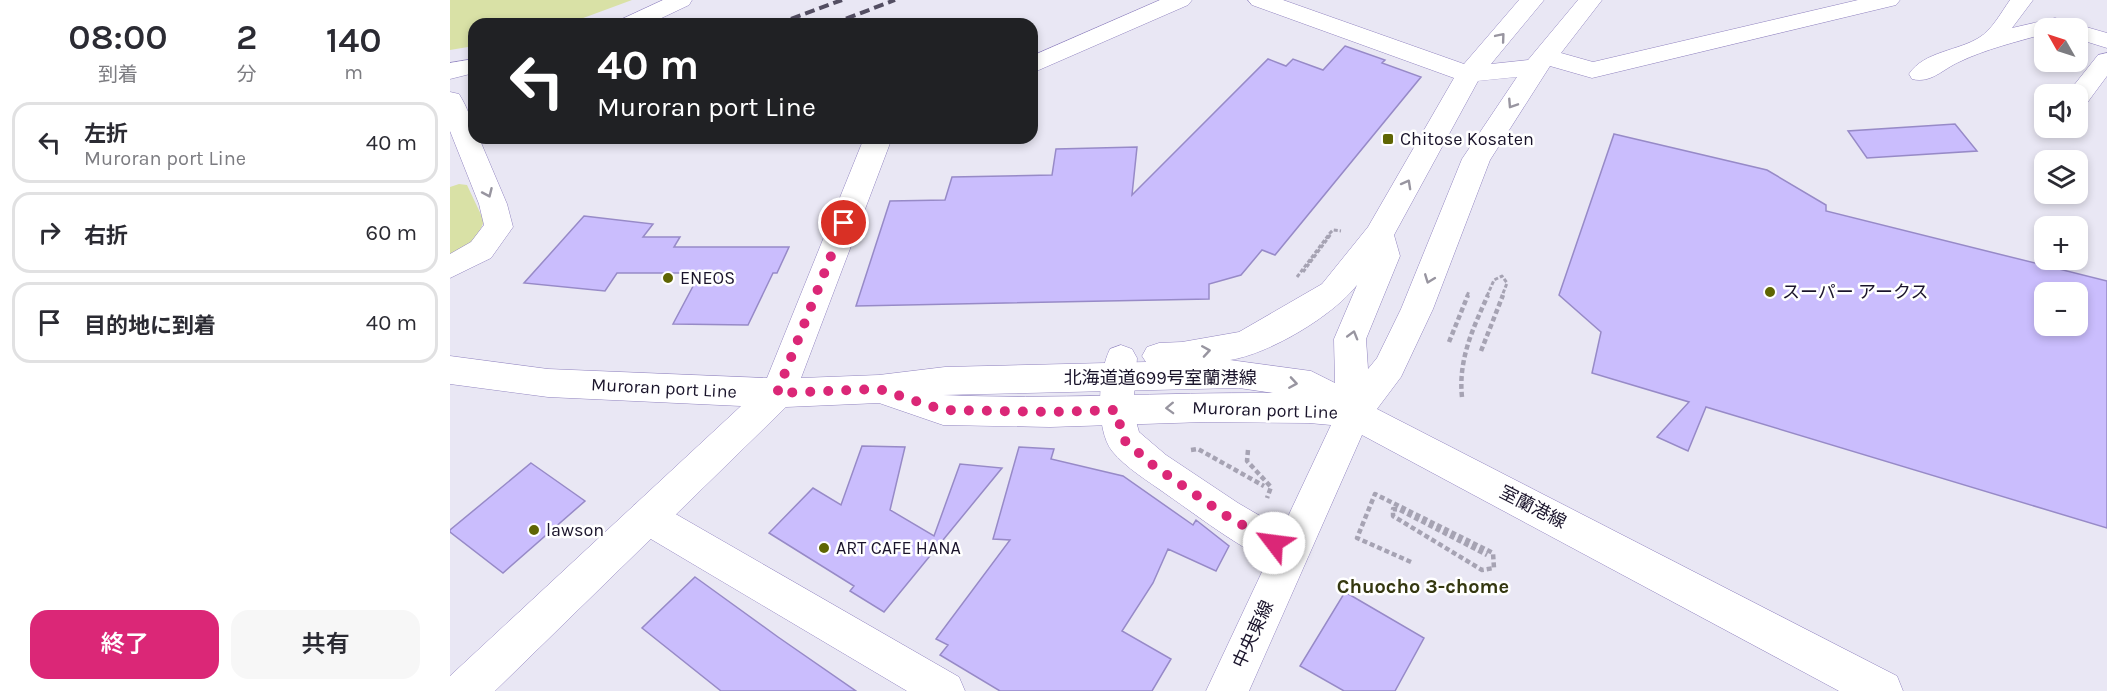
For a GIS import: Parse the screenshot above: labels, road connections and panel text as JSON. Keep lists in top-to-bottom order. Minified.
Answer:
{"streets":{"main road":["北海道道699号室蘭港線","Muroran port Line","室蘭港線","中央東線"]},"crossings":[["北海道道699号室蘭港線","Muroran port Line"],["北海道道699号室蘭港線","室蘭港線"],["北海道道699号室蘭港線","中央東線"],["Muroran port Line","室蘭港線"],["Muroran port Line","中央東線"],["室蘭港線","中央東線"]],"one_way":["北海道道699号室蘭港線"],"districts":["Chuocho 3-chome"],"places":{"transit":["Chitose Kosaten"],"other":["ENEOS","スーパー アークス","lawson","ART CAFE HANA"]},"north":"top left","page":{"eta":["08:00","到着","2","分","140","m"],"map_buttons":["+","−"],"turn":["40 m","Muroran port Line"],"list":[{"name":"左折","note":"Muroran port Line","value":"40 m"},{"name":"右折","value":"60 m"},{"name":"目的地に到着","value":"40 m"}],"buttons":["終了","共有"]}}
